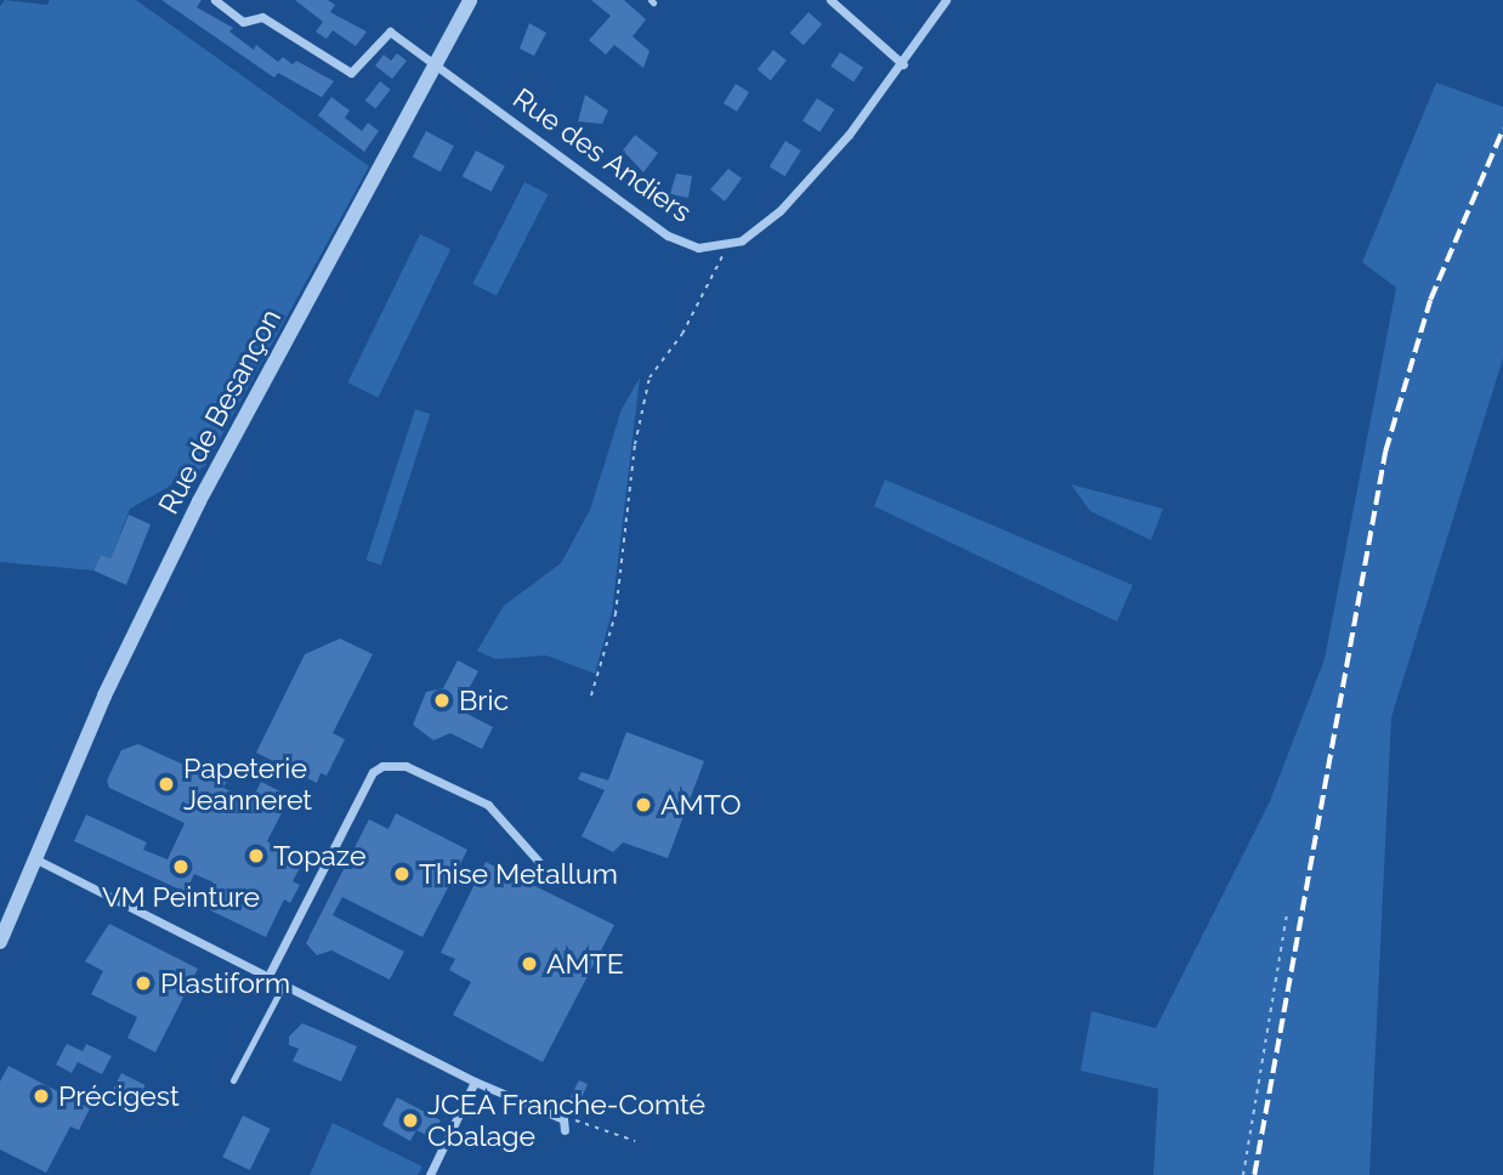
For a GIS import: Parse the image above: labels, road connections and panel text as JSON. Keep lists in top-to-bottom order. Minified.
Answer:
{"streets":{"street":["Rue des Andiers","Rue de Besançon"]},"crossings":[["Rue des Andiers","Rue de Besançon"]],"places":["Bric","Papeterie Jeanneret","AMTO","Topaze","VM Peinture","Thise Metallum","AMTE","Plastiform","Précigest","JCEA Franche-Comté Cbalage"]}
